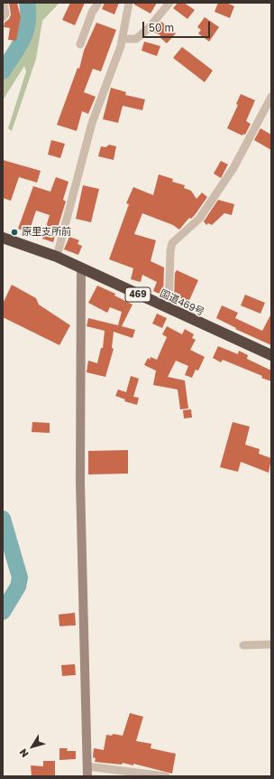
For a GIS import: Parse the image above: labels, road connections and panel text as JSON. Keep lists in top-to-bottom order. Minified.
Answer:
{"streets":{"highway":["469","国道469号"]},"places":["原里支所前"],"scale_bar":"50 m","north":"bottom left"}
